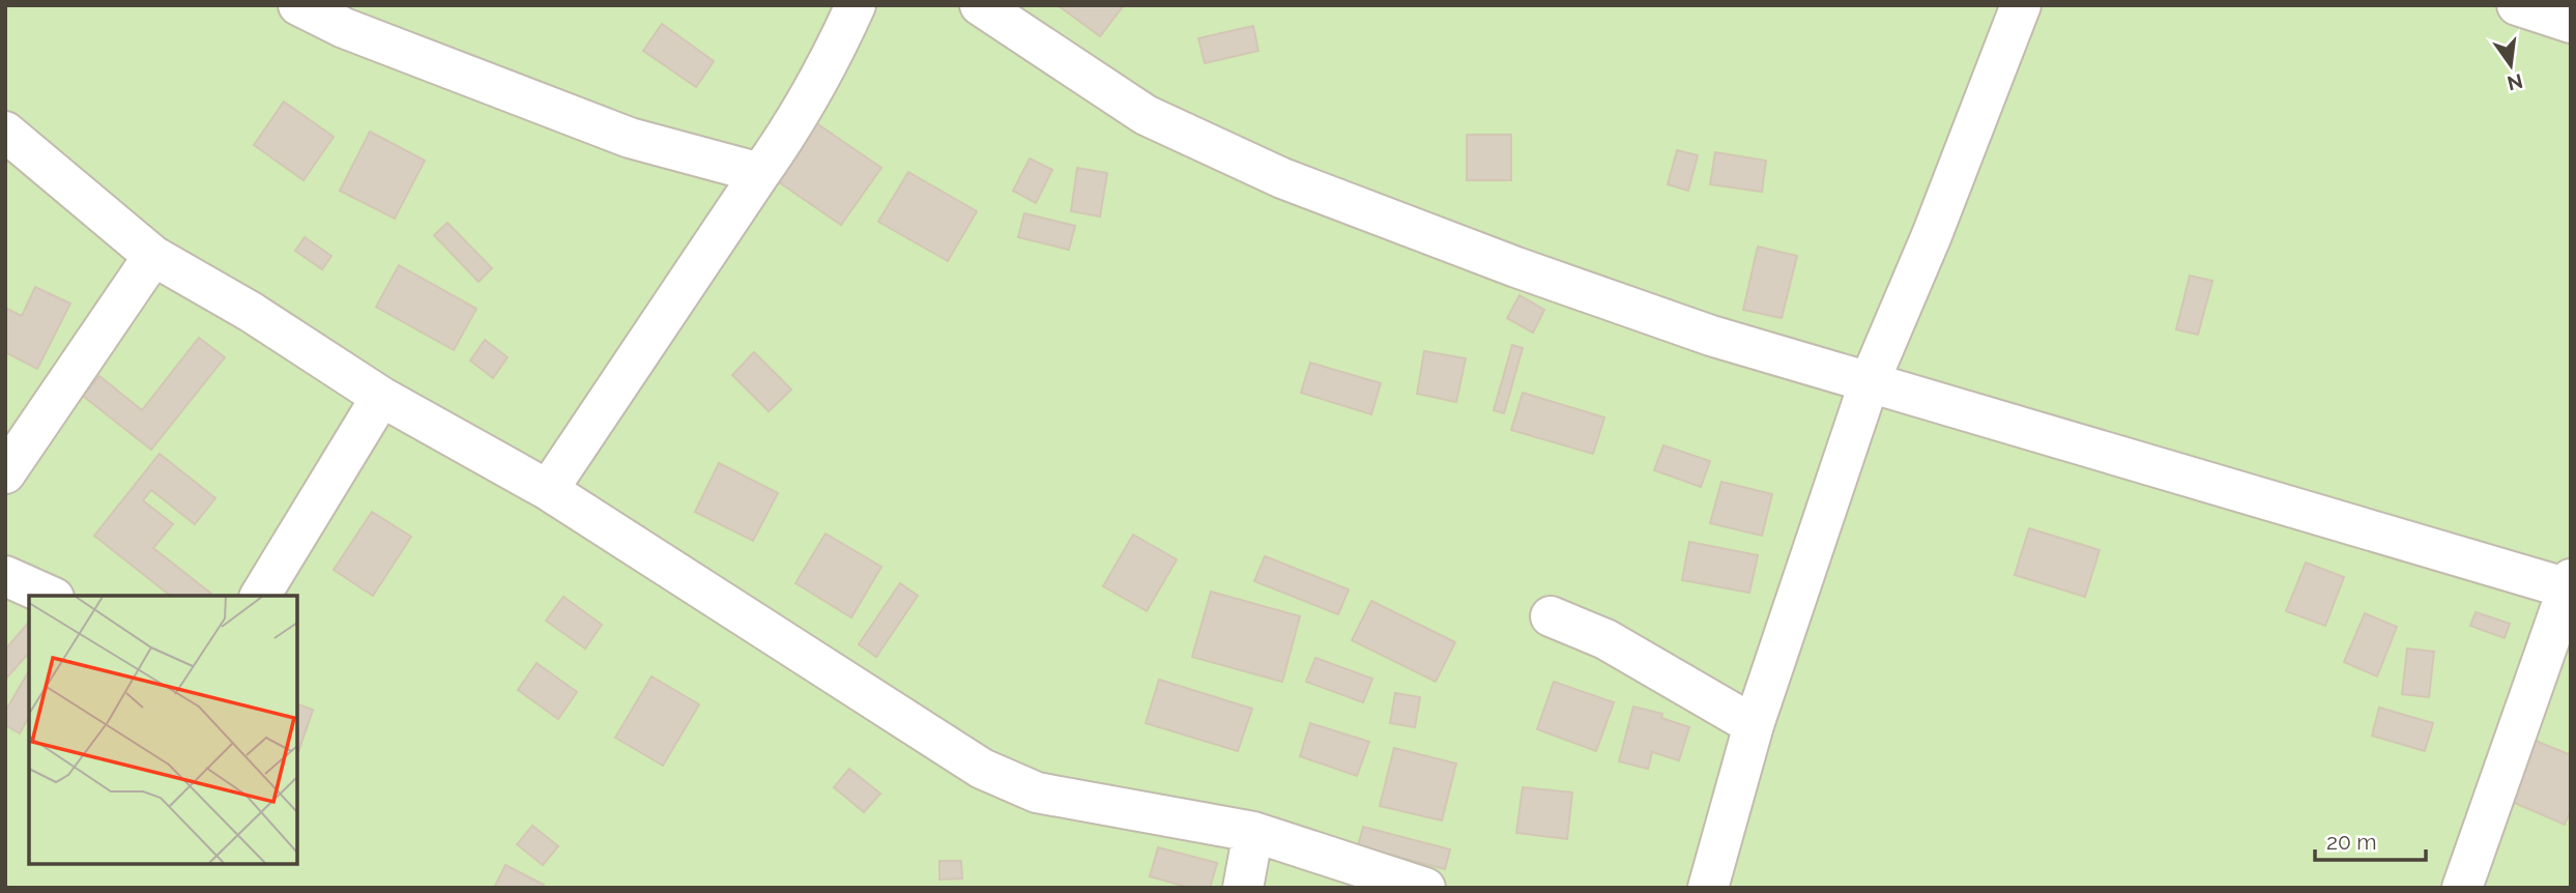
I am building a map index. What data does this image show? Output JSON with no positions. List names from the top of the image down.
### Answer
{
  "scale_bar": "20 m",
  "north": "bottom"
}
